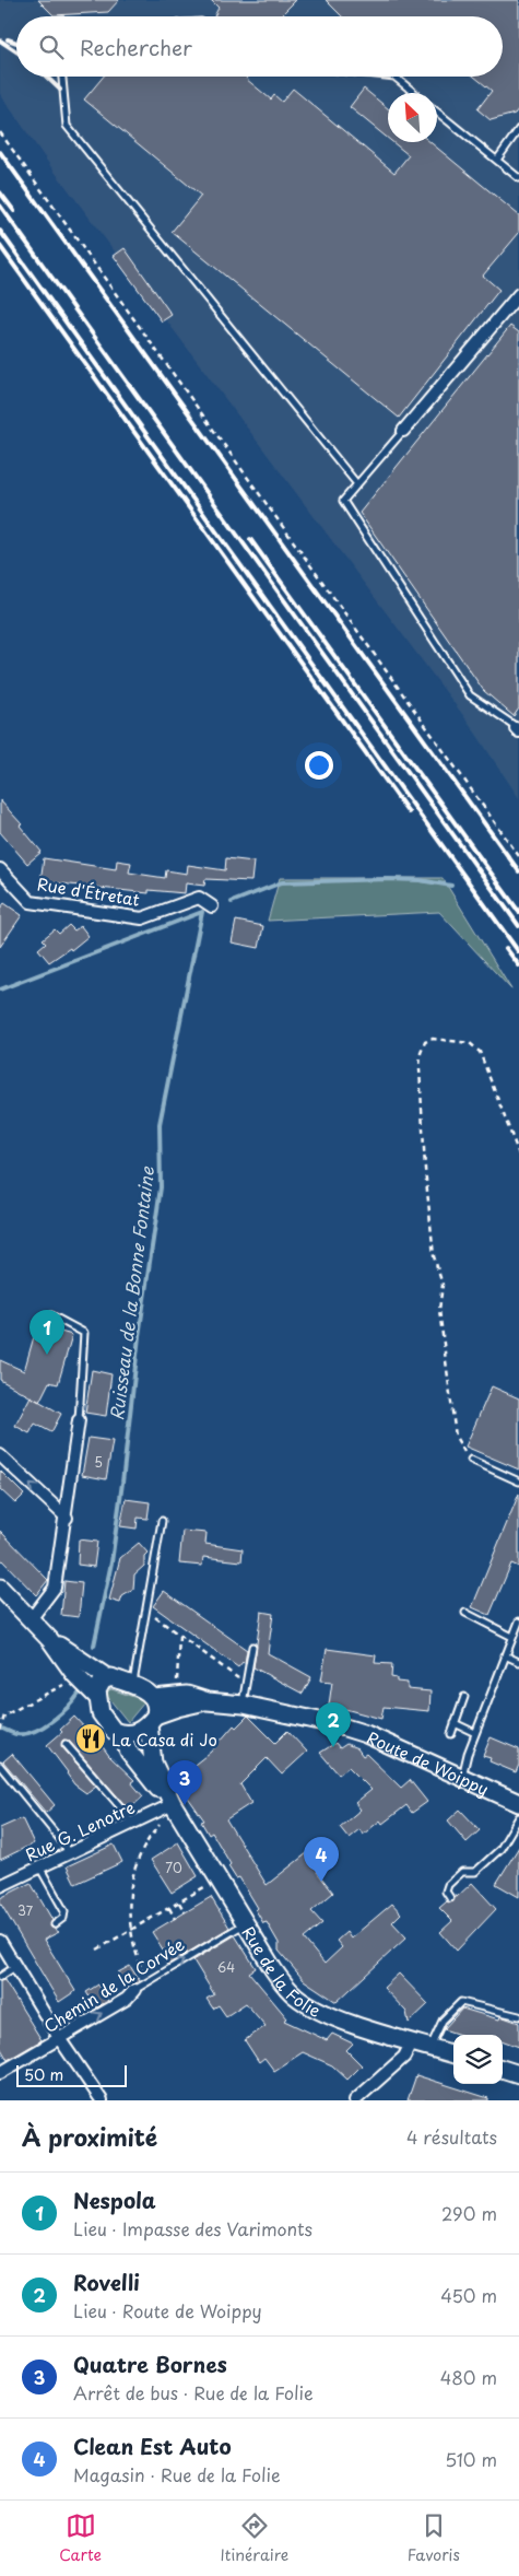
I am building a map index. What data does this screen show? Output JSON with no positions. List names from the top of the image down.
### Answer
{
  "streets": {
    "street": [
      "Rue d'Étretat",
      "Route de Woippy",
      "Rue G. Lenotre",
      "Rue de la Folie",
      "Chemin de la Corvée"
    ]
  },
  "crossings": [
    ["Route de Woippy", "Rue de la Folie"],
    ["Rue G. Lenotre", "Rue de la Folie"],
    ["Rue de la Folie", "Chemin de la Corvée"]
  ],
  "one_way": ["Chemin de la Corvée"],
  "water": ["Ruisseau de la Bonne Fontaine"],
  "places": {
    "restaurant": ["La Casa di Jo"]
  },
  "house_numbers": [
    "5",
    "70",
    "37",
    "64"
  ],
  "scale_bar": "50 m",
  "north": "top left",
  "page": {
    "search": "Rechercher",
    "pins": [
      "1",
      "2",
      "3",
      "4"
    ],
    "scale": "50 m",
    "heading": ["À proximité", "4 résultats"],
    "list": [
      {
        "mark": "1",
        "name": "Nespola",
        "note": "Lieu · Impasse des Varimonts",
        "value": "290 m"
      },
      {
        "mark": "2",
        "name": "Rovelli",
        "note": "Lieu · Route de Woippy",
        "value": "450 m"
      },
      {
        "mark": "3",
        "name": "Quatre Bornes",
        "note": "Arrêt de bus · Rue de la Folie",
        "value": "480 m"
      },
      {
        "mark": "4",
        "name": "Clean Est Auto",
        "note": "Magasin · Rue de la Folie",
        "value": "510 m"
      }
    ],
    "nav": ["Carte", "Itinéraire", "Favoris"]
  }
}
